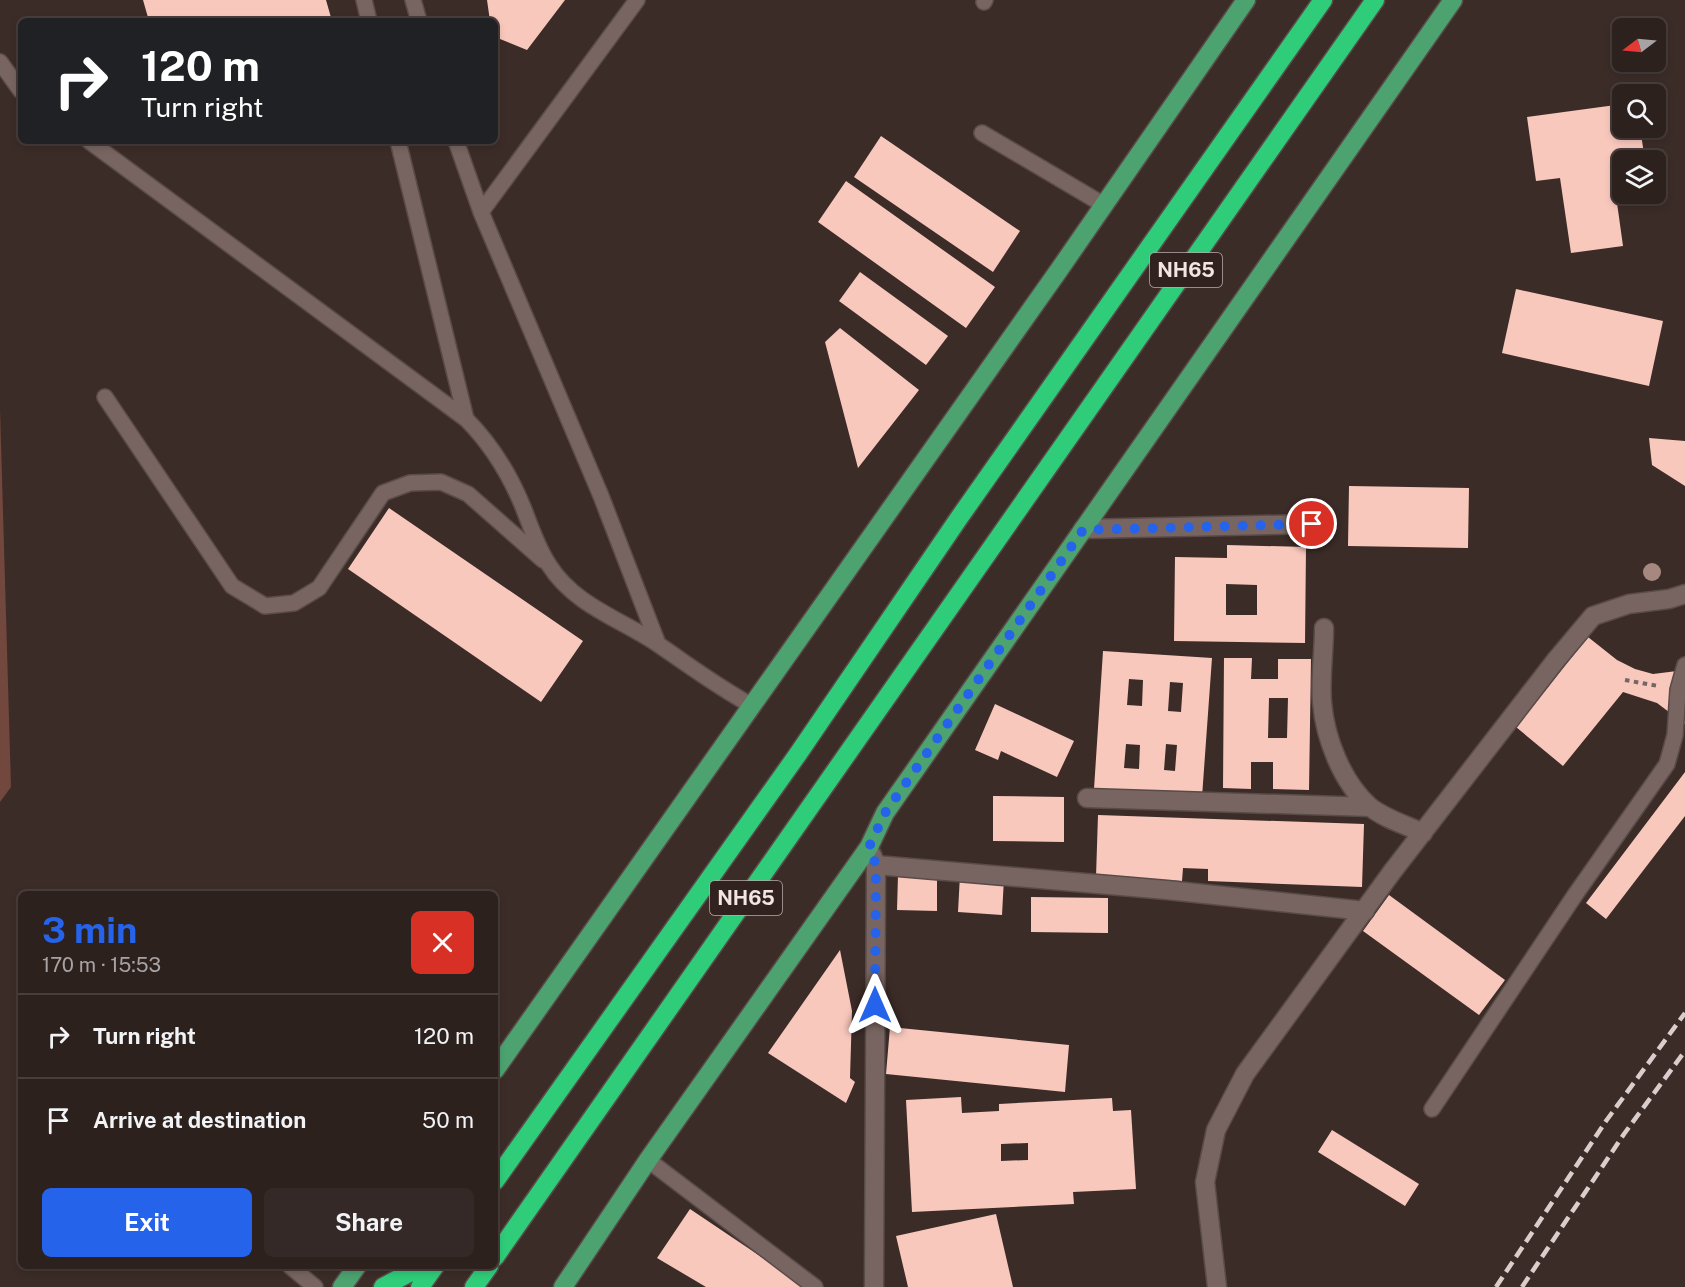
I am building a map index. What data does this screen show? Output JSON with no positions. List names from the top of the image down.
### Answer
{
  "streets": {
    "highway": ["NH65"]
  },
  "north": "left",
  "page": {
    "turn": ["120 m", "Turn right"],
    "heading": ["3 min", "170 m · 15:53"],
    "list": [
      {
        "name": "Turn right",
        "value": "120 m"
      },
      {
        "name": "Arrive at destination",
        "value": "50 m"
      }
    ],
    "buttons": ["Exit", "Share"]
  }
}
